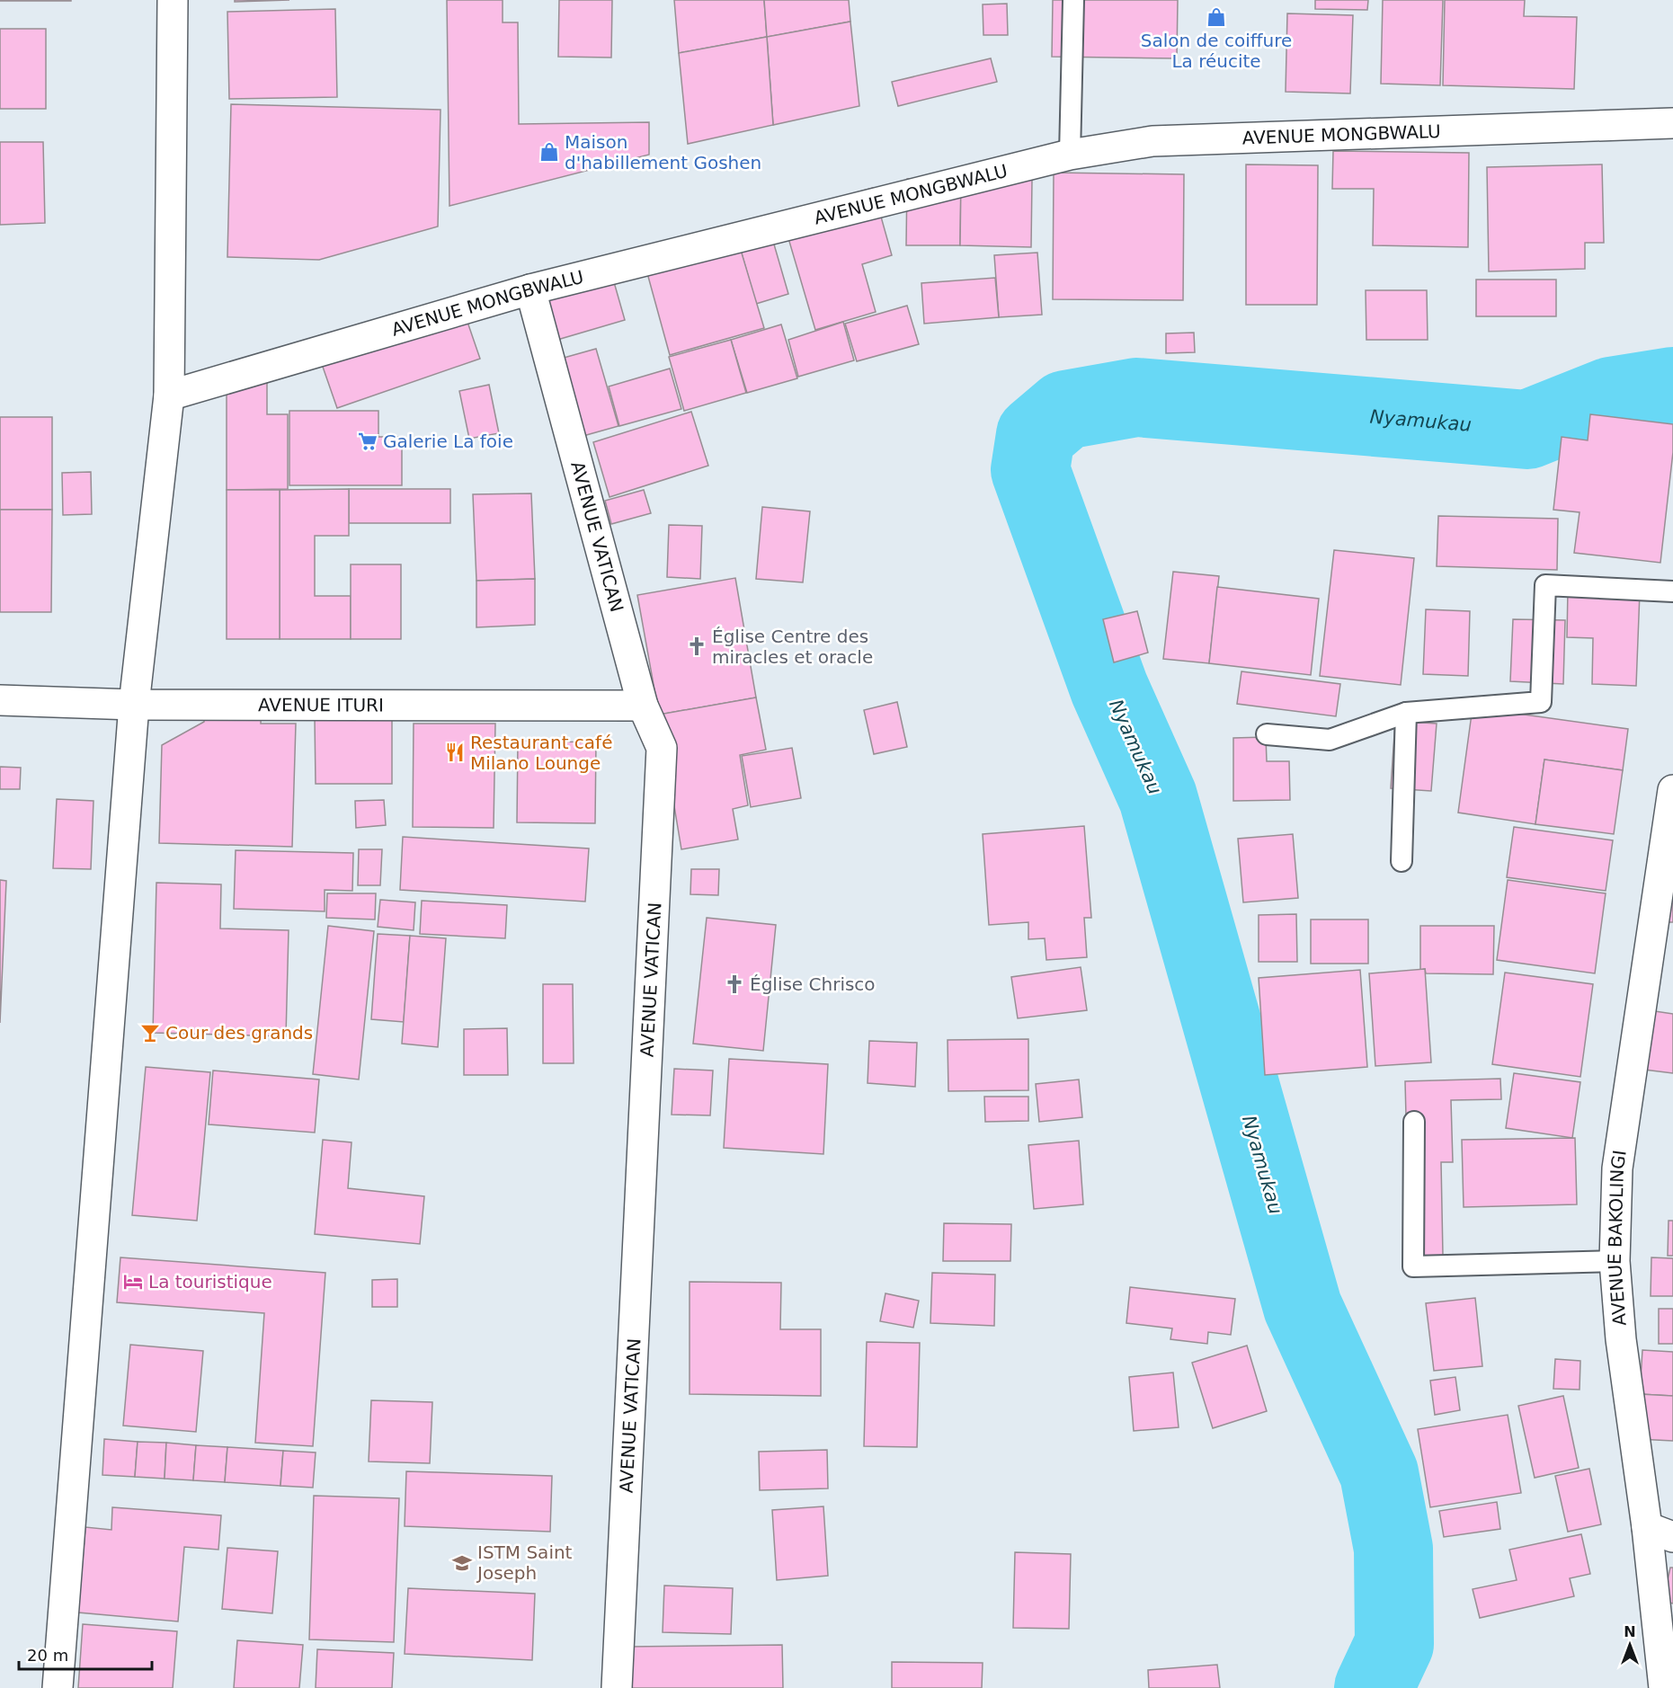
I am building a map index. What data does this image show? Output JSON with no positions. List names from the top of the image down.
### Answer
{
  "streets": {
    "street": [
      "AVENUE MONGBWALU",
      "AVENUE VATICAN",
      "AVENUE ITURI",
      "AVENUE BAKOLINGI"
    ]
  },
  "crossings": [
    ["AVENUE MONGBWALU", "AVENUE VATICAN"],
    ["AVENUE VATICAN", "AVENUE ITURI"]
  ],
  "water": ["Nyamukau"],
  "places": {
    "shop": ["Salon de coiffure La réucite", "Maison d'habillement Goshen"],
    "supermarket": ["Galerie La foie"],
    "church": ["Église Centre des miracles et oracle", "Église Chrisco"],
    "restaurant": ["Restaurant café Milano Lounge"],
    "bar": ["Cour des grands"],
    "hotel": ["La touristique"],
    "school or university": ["ISTM Saint Joseph"]
  },
  "scale_bar": "20 m",
  "north": "top"
}
